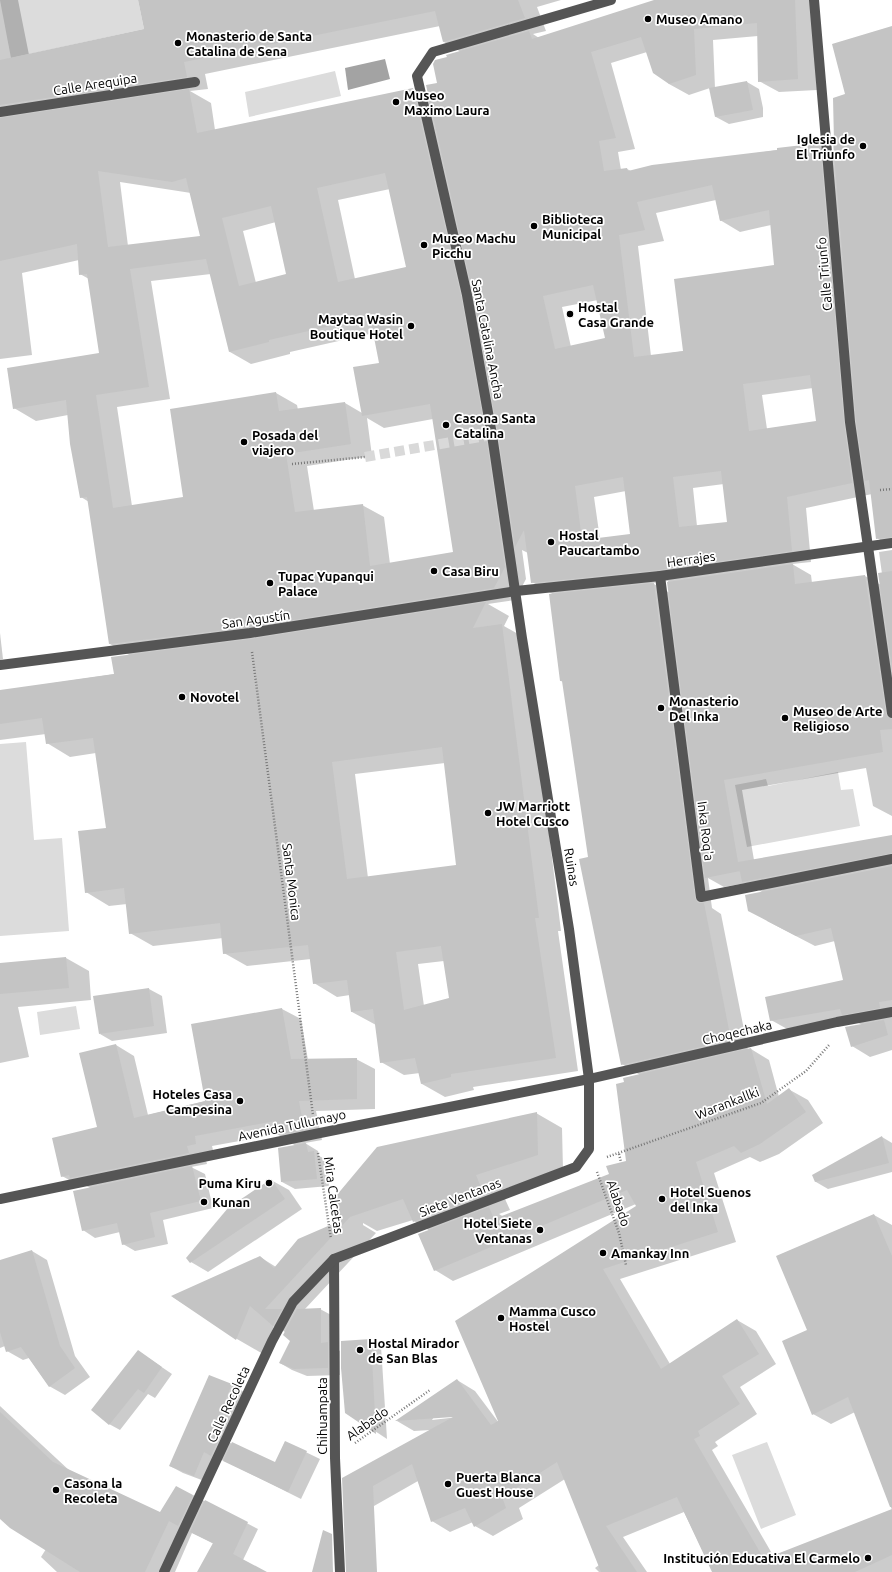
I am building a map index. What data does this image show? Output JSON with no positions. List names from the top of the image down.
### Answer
{
  "streets": {
    "street": [
      "Calle Arequipa",
      "Calle Triunfo",
      "Santa Catalina Ancha",
      "Herrajes",
      "San Agustín",
      "Inka Roq'a",
      "Ruinas",
      "Choqechaka",
      "Avenida Tullumayo",
      "Siete Ventanas",
      "Calle Recoleta",
      "Chihuampata"
    ],
    "path": [
      "Santa Monica",
      "Warankallki",
      "Mira Calcetas",
      "Alabado"
    ]
  },
  "crossings": [
    ["Calle Triunfo", "Herrajes"],
    ["Santa Catalina Ancha", "Herrajes"],
    ["Santa Catalina Ancha", "San Agustín"],
    ["Santa Catalina Ancha", "Ruinas"],
    ["Herrajes", "San Agustín"],
    ["Herrajes", "Inka Roq'a"],
    ["Herrajes", "Ruinas"],
    ["San Agustín", "Ruinas"],
    ["San Agustín", "Santa Monica"],
    ["Ruinas", "Choqechaka"],
    ["Ruinas", "Avenida Tullumayo"],
    ["Ruinas", "Siete Ventanas"],
    ["Ruinas", "Alabado"],
    ["Santa Monica", "Avenida Tullumayo"],
    ["Santa Monica", "Mira Calcetas"],
    ["Choqechaka", "Warankallki"],
    ["Choqechaka", "Avenida Tullumayo"],
    ["Warankallki", "Alabado"],
    ["Avenida Tullumayo", "Mira Calcetas"],
    ["Mira Calcetas", "Siete Ventanas"],
    ["Mira Calcetas", "Calle Recoleta"],
    ["Mira Calcetas", "Chihuampata"],
    ["Siete Ventanas", "Alabado"],
    ["Siete Ventanas", "Calle Recoleta"],
    ["Siete Ventanas", "Chihuampata"],
    ["Alabado", "Chihuampata"],
    ["Calle Recoleta", "Chihuampata"]
  ],
  "places": [
    "Museo Amano",
    "Monasterio de Santa Catalina de Sena",
    "Museo Maximo Laura",
    "Iglesia de El Triunfo",
    "Biblioteca Municipal",
    "Museo Machu Picchu",
    "Hostal Casa Grande",
    "Maytaq Wasin Boutique Hotel",
    "Casona Santa Catalina",
    "Posada del viajero",
    "Hostal Paucartambo",
    "Casa Biru",
    "Tupac Yupanqui Palace",
    "Novotel",
    "Monasterio Del Inka",
    "Museo de Arte Religioso",
    "JW Marriott Hotel Cusco",
    "Hoteles Casa Campesina",
    "Puma Kiru",
    "Hotel Suenos del Inka",
    "Kunan",
    "Hotel Siete Ventanas",
    "Amankay Inn",
    "Mamma Cusco Hostel",
    "Hostal Mirador de San Blas",
    "Puerta Blanca Guest House",
    "Casona la Recoleta",
    "Institución Educativa El Carmelo"
  ]
}
